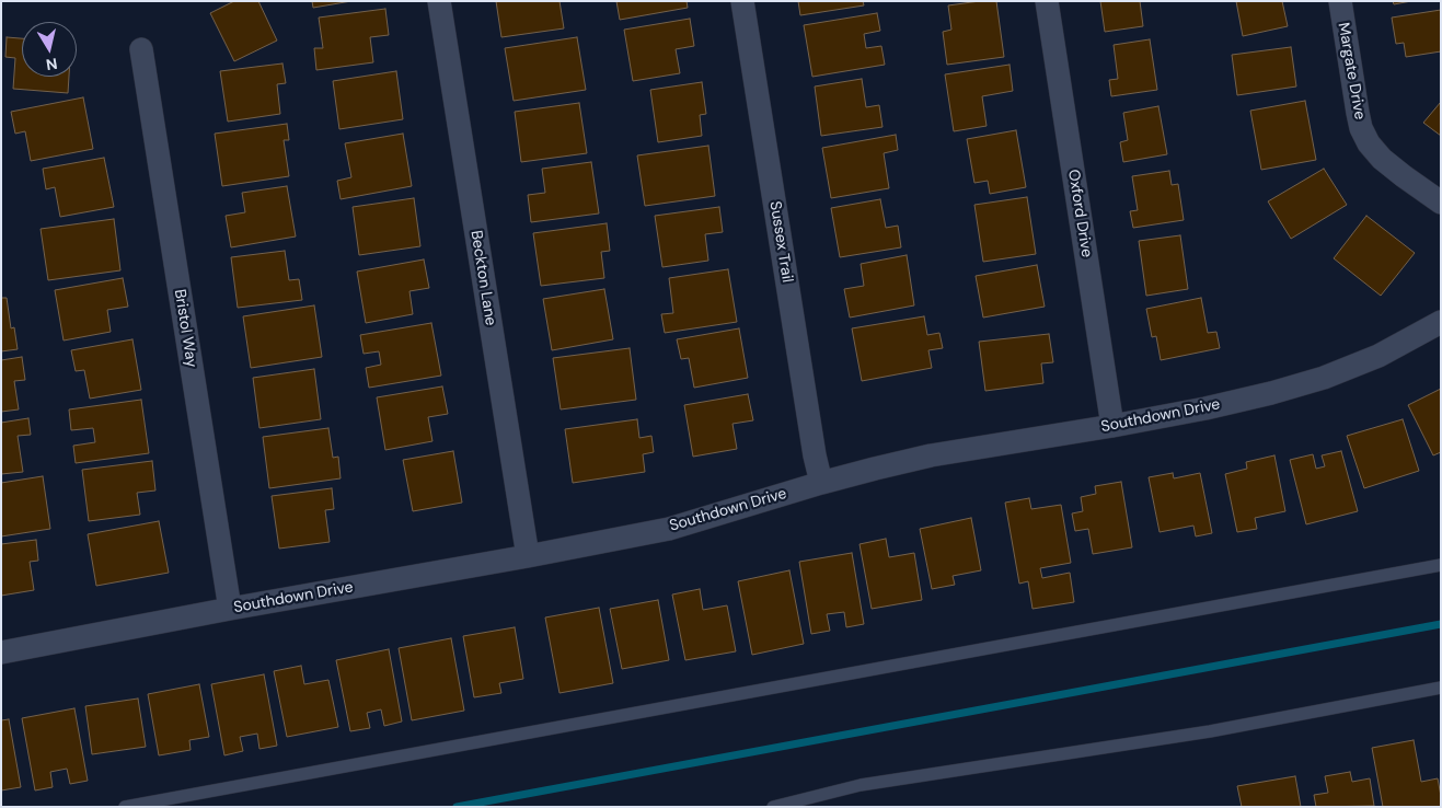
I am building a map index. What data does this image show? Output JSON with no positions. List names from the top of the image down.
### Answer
{
  "streets": {
    "street": [
      "Margate Drive",
      "Oxford Drive",
      "Sussex Trail",
      "Beckton Lane",
      "Bristol Way",
      "Southdown Drive"
    ]
  },
  "crossings": [
    ["Oxford Drive", "Southdown Drive"],
    ["Sussex Trail", "Southdown Drive"],
    ["Beckton Lane", "Southdown Drive"],
    ["Bristol Way", "Southdown Drive"]
  ],
  "north": "bottom"
}
